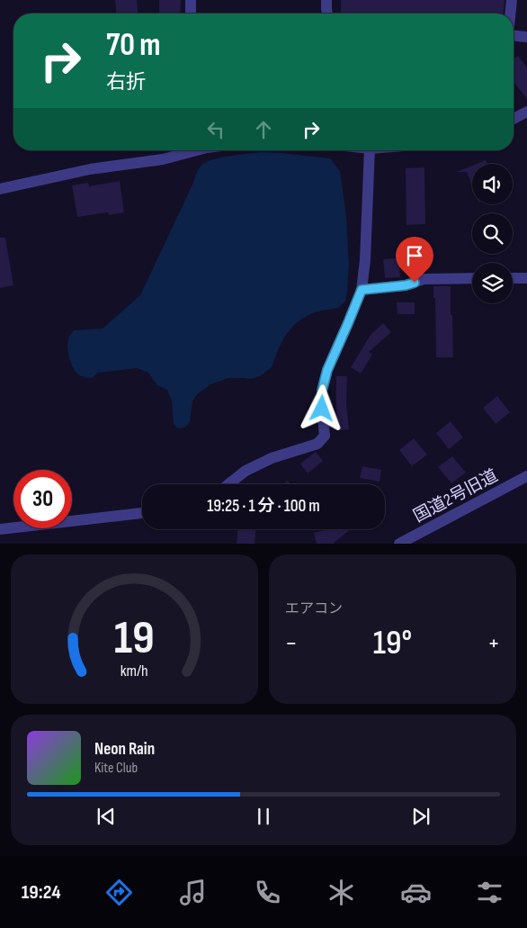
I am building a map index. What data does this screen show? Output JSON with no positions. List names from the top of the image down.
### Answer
{
  "streets": {
    "street": ["国道2号旧道"]
  },
  "page": {
    "turn": ["70 m", "右折"],
    "limit": "30",
    "trip": "19:25 · 1 分 · 100 m",
    "tile": "エアコン",
    "heat": ["−", "19°", "+"],
    "song": ["Neon Rain", "Kite Club"],
    "tabs": "19:24",
    "gauge": ["19", "km/h"]
  }
}
